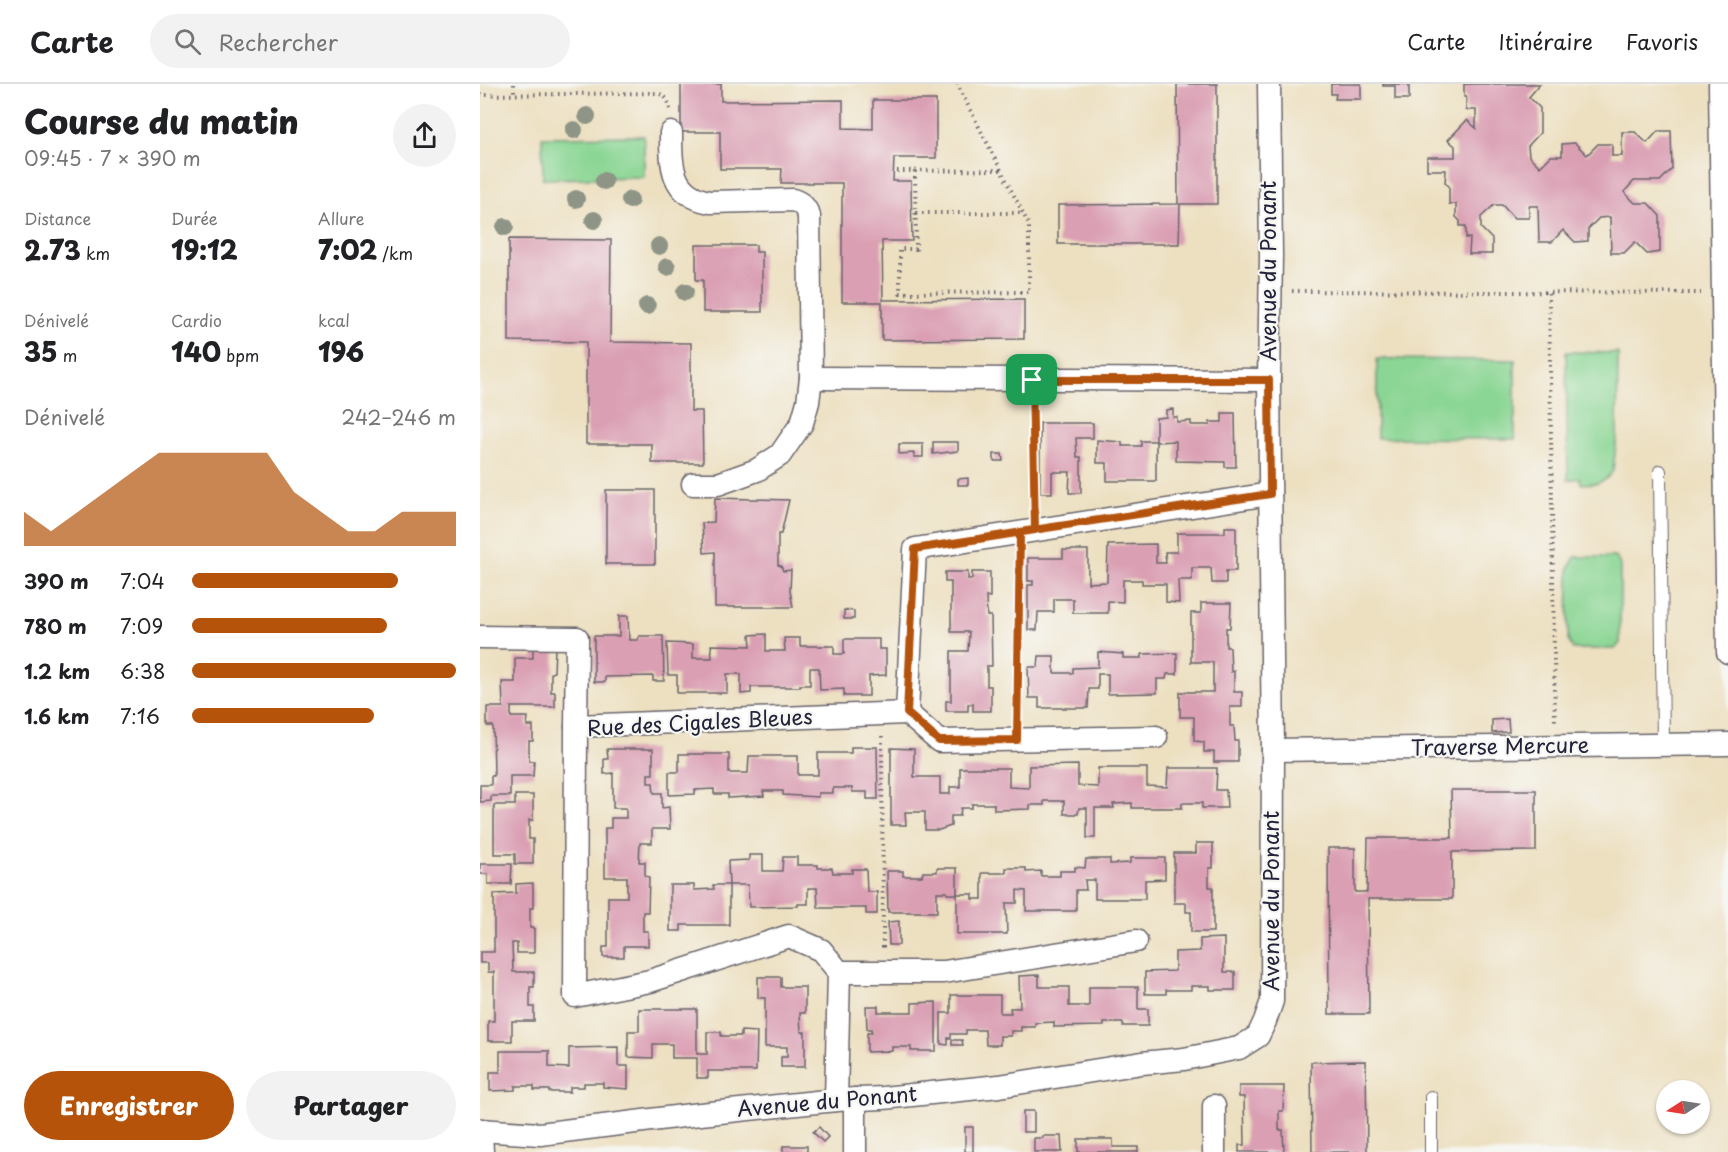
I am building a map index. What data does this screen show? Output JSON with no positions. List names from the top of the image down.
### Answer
{
  "streets": {
    "street": ["Avenue du Ponant", "Rue des Cigales Bleues", "Traverse Mercure"]
  },
  "crossings": [
    ["Avenue du Ponant", "Traverse Mercure"]
  ],
  "north": "left",
  "page": {
    "header": "Carte",
    "search": "Rechercher",
    "nav": ["Carte", "Itinéraire", "Favoris"],
    "heading": ["Course du matin", "09:45 · 7 × 390 m"],
    "stats": [
      ["Distance", "2.73 km"],
      ["Durée", "19:12"],
      ["Allure", "7:02 /km"],
      ["Dénivelé", "35 m"],
      ["Cardio", "140 bpm"],
      ["kcal", "196"]
    ],
    "chart": ["Dénivelé", "242–246 m"],
    "list": [
      {
        "name": "390 m",
        "note": "7:04"
      },
      {
        "name": "780 m",
        "note": "7:09"
      },
      {
        "name": "1.2 km",
        "note": "6:38"
      },
      {
        "name": "1.6 km",
        "note": "7:16"
      }
    ],
    "buttons": ["Enregistrer", "Partager"]
  }
}
